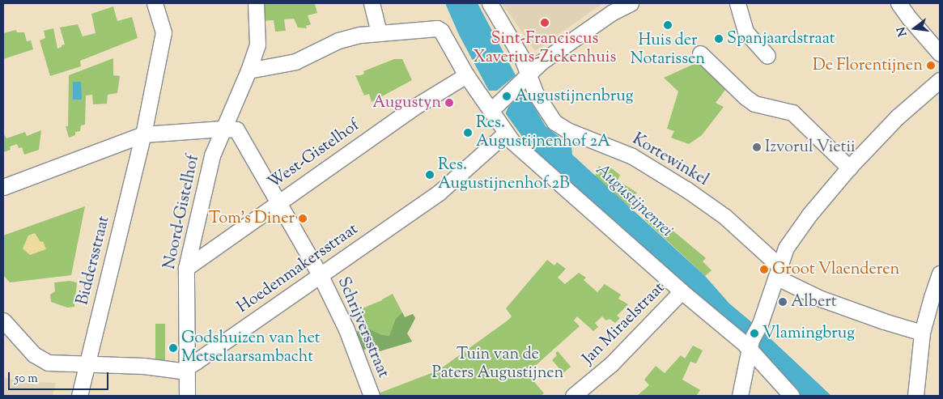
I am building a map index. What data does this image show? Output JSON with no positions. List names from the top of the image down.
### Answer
{
  "streets": {
    "street": [
      "West-Gistelhof",
      "Kortewinkel",
      "Noord-Gistelhof",
      "Biddersstraat",
      "Hoedenmakersstraat",
      "Jan Miraelstraat",
      "Schrijversstraat"
    ]
  },
  "crossings": [
    ["West-Gistelhof", "Noord-Gistelhof"],
    ["West-Gistelhof", "Schrijversstraat"],
    ["Noord-Gistelhof", "Hoedenmakersstraat"],
    ["Noord-Gistelhof", "Schrijversstraat"],
    ["Hoedenmakersstraat", "Schrijversstraat"]
  ],
  "water": ["Augustijnenrei"],
  "parks": ["Tuin van de Paters Augustijnen"],
  "places": [
    "Sint-Franciscus Xaverius-Ziekenhuis",
    "Huis der Notarissen",
    "Spanjaardstraat",
    "De Florentijnen",
    "Augustijnenbrug",
    "Augustyn",
    "Res. Augustijnenhof 2A",
    "Izvorul Vietii",
    "Res. Augustijnenhof 2B",
    "Tom's Diner",
    "Groot Vlaenderen",
    "Albert",
    "Vlamingbrug",
    "Godshuizen van het Metselaarsambacht"
  ],
  "scale_bar": "50 m",
  "north": "left"
}
